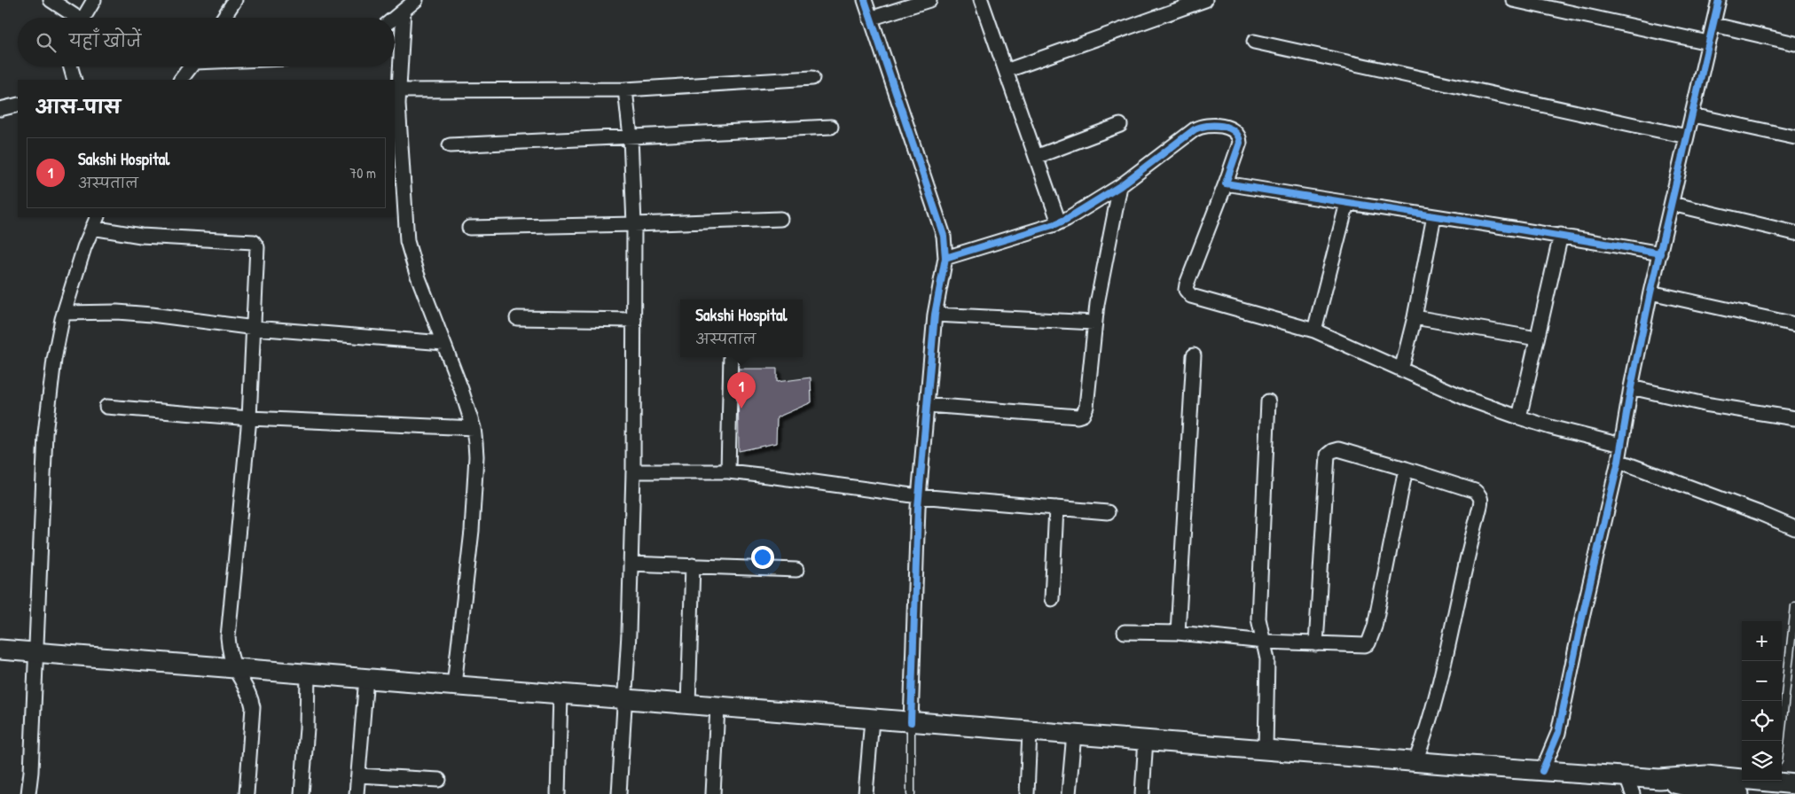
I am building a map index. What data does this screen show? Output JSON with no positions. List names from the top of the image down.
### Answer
{
  "page": {
    "search": "यहाँ खोजें",
    "heading": "आस-पास",
    "list": [
      {
        "mark": "1",
        "name": "Sakshi Hospital",
        "note": "अस्पताल",
        "value": "70 m"
      }
    ],
    "popup": ["Sakshi Hospital", "अस्पताल"],
    "pins": "1",
    "map_buttons": ["+", "−"]
  }
}
